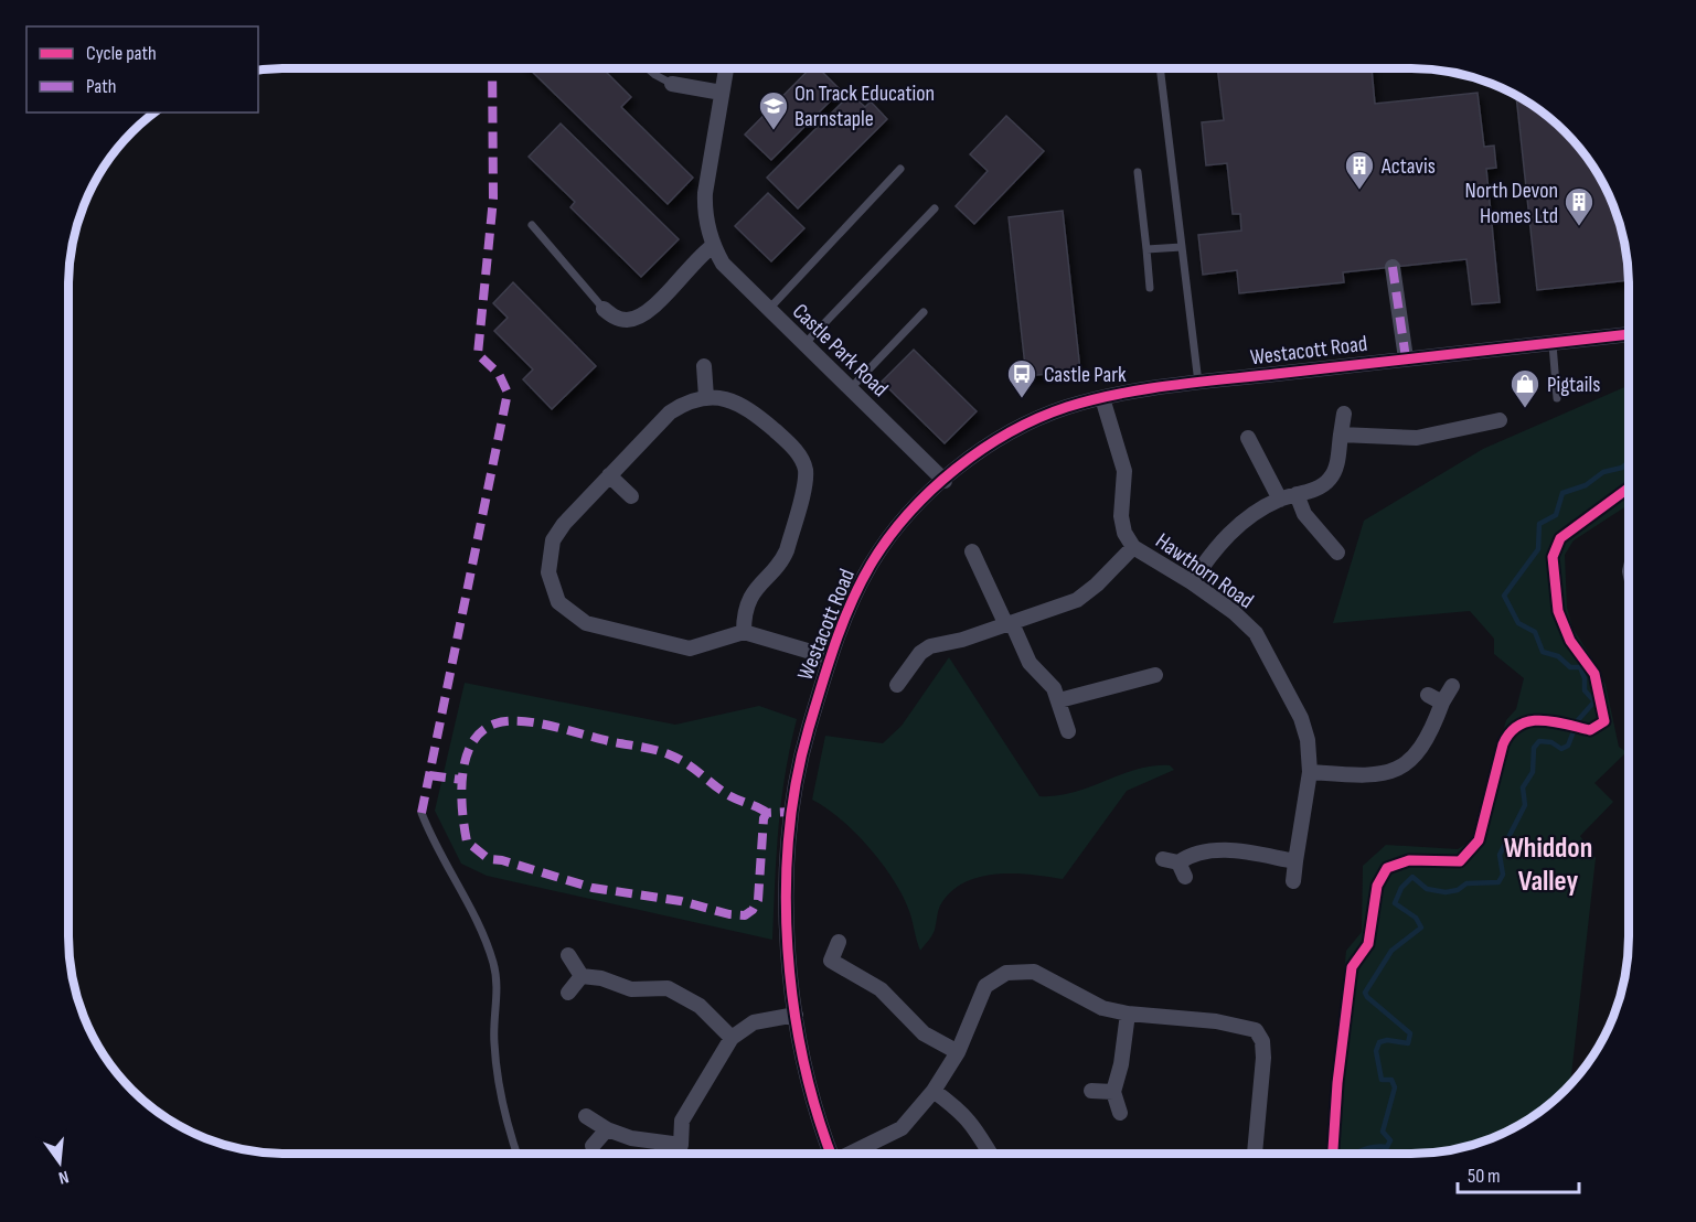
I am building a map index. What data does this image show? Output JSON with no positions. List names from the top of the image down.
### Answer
{
  "streets": {
    "street": ["Castle Park Road", "Westacott Road", "Hawthorn Road"]
  },
  "crossings": [
    ["Castle Park Road", "Westacott Road"],
    ["Westacott Road", "Hawthorn Road"]
  ],
  "districts": ["Whiddon Valley"],
  "places": {
    "school or university": ["On Track Education Barnstaple"],
    "building": ["Actavis", "North Devon Homes Ltd"],
    "bus stop": ["Castle Park"],
    "shop": ["Pigtails"]
  },
  "legend": ["Cycle path", "Path"],
  "scale_bar": "50 m",
  "north": "bottom"
}
